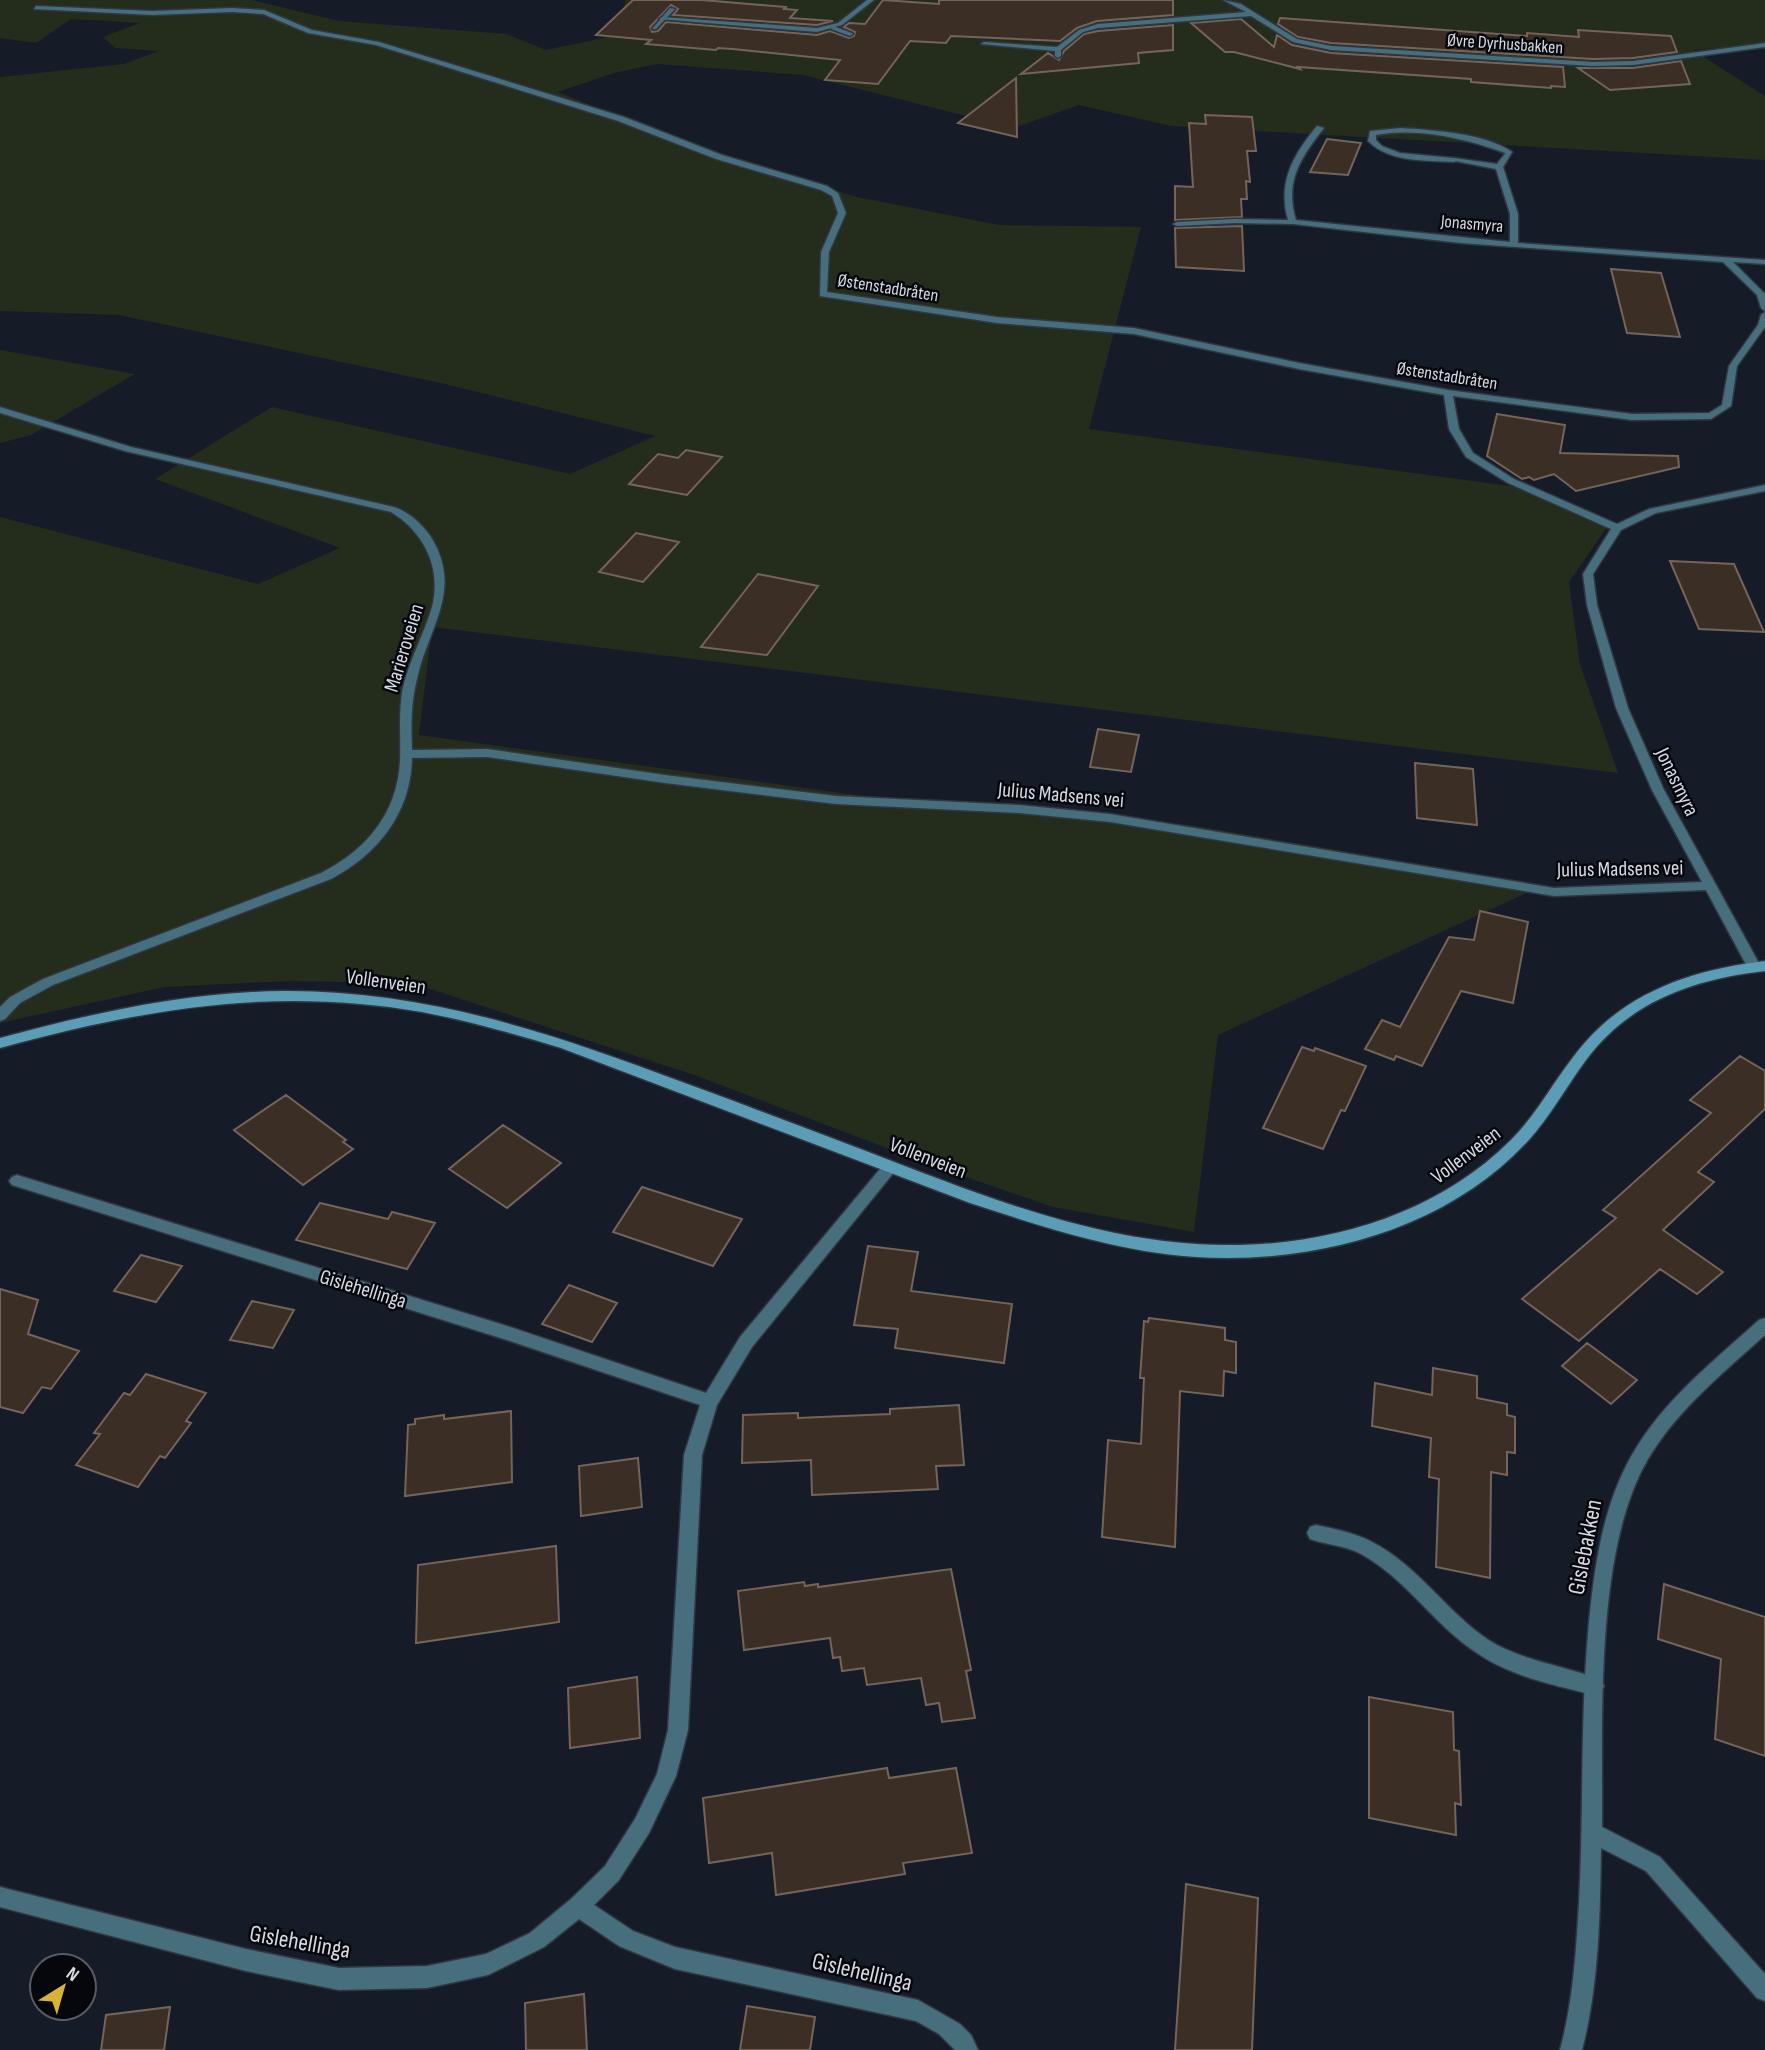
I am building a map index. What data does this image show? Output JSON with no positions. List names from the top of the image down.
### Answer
{
  "streets": {
    "main road": ["Vollenveien"],
    "street": [
      "Øvre Dyrhusbakken",
      "Jonasmyra",
      "Østenstadbråten",
      "Marieroveien",
      "Julius Madsens vei",
      "Gislehellinga",
      "Gislebakken"
    ]
  },
  "crossings": [
    ["Jonasmyra", "Julius Madsens vei"],
    ["Jonasmyra", "Vollenveien"],
    ["Marieroveien", "Julius Madsens vei"],
    ["Vollenveien", "Gislehellinga"]
  ],
  "north": "top right"
}
